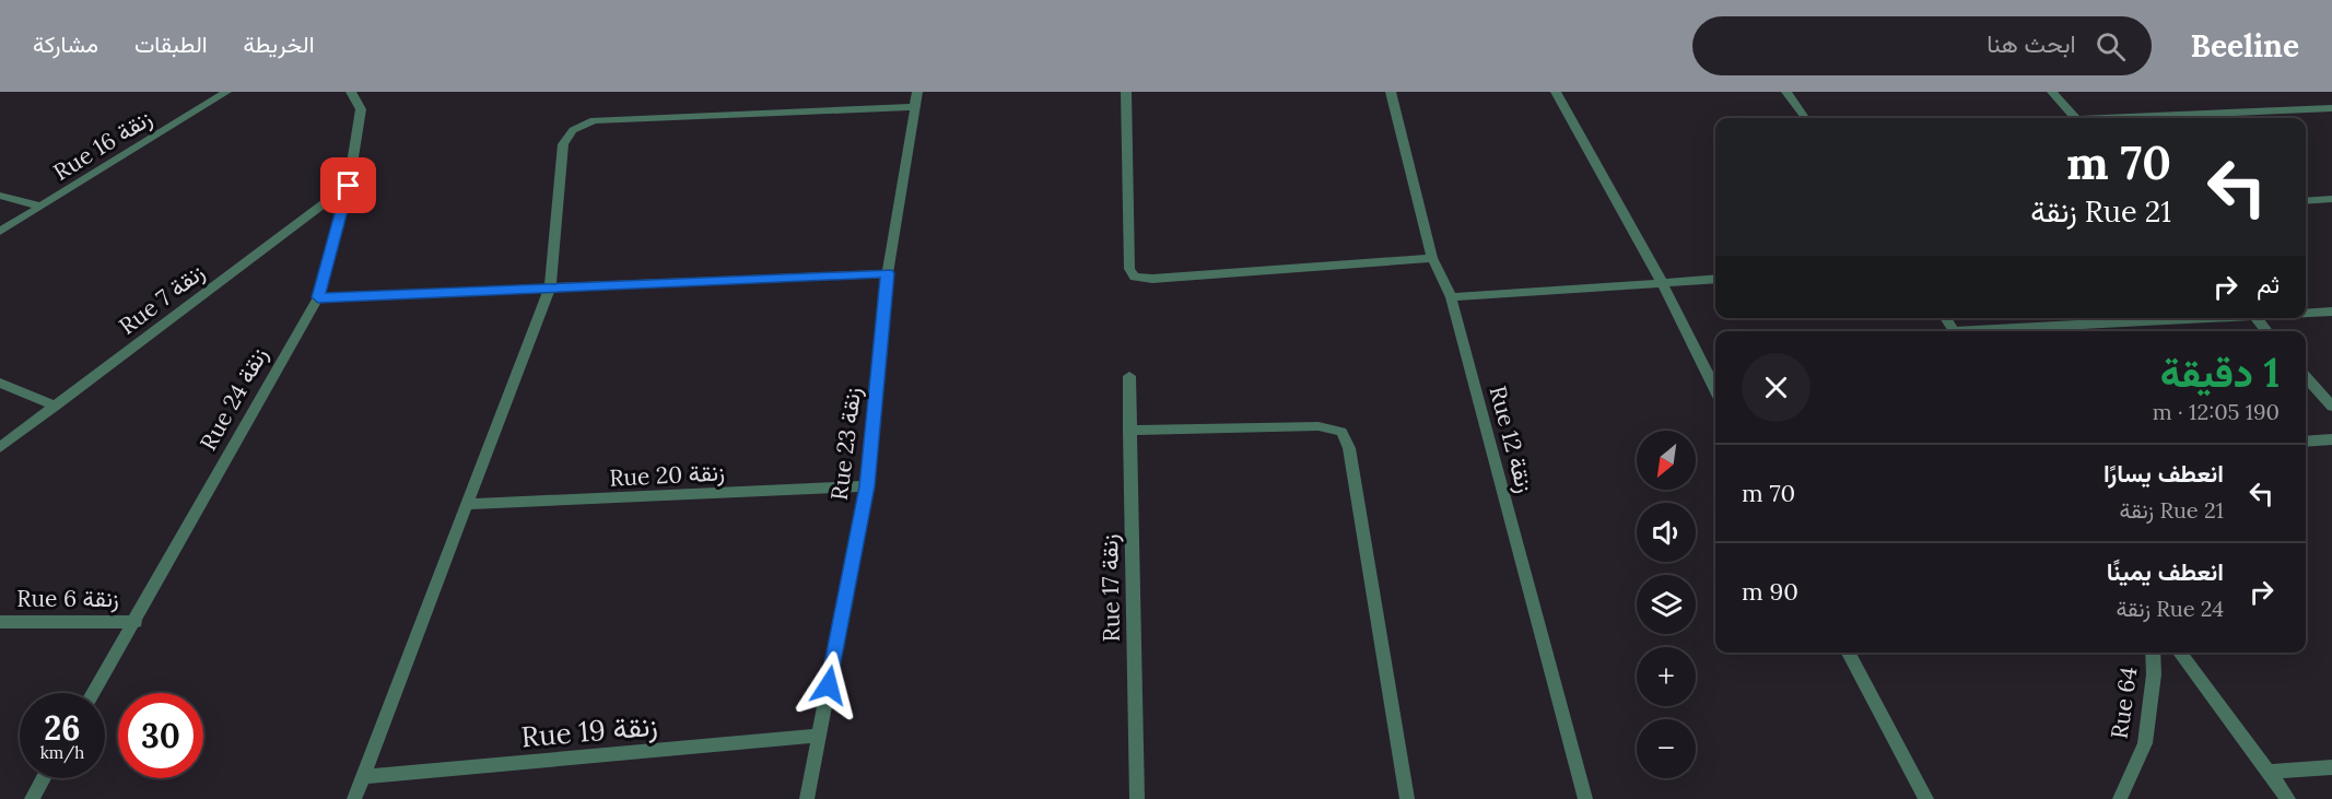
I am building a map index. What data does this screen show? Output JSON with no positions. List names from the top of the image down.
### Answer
{
  "streets": {
    "street": [
      "Rue 16 زنقة",
      "Rue 7 زنقة",
      "Rue 24 زنقة",
      "Rue 12 زنقة",
      "Rue 23 زنقة",
      "Rue 20 زنقة",
      "Rue 17 زنقة",
      "Rue 6 زنقة",
      "Rue 64",
      "Rue 19 زنقة"
    ]
  },
  "crossings": [
    ["Rue 7 زنقة", "Rue 24 زنقة"],
    ["Rue 24 زنقة", "Rue 6 زنقة"],
    ["Rue 23 زنقة", "Rue 20 زنقة"],
    ["Rue 23 زنقة", "Rue 19 زنقة"]
  ],
  "north": "bottom left",
  "page": {
    "header": "Beeline",
    "search": "ابحث هنا",
    "nav": ["الخريطة", "الطبقات", "مشاركة"],
    "turn": ["70 m", "Rue 21 زنقة"],
    "then": "ثم",
    "heading": ["1 دقيقة", "190 m · 12:05"],
    "map_buttons": ["+", "−"],
    "list": [
      {
        "name": "انعطف يسارًا",
        "note": "Rue 21 زنقة",
        "value": "70 m"
      },
      {
        "name": "انعطف يمينًا",
        "note": "Rue 24 زنقة",
        "value": "90 m"
      }
    ],
    "speed": "26 km/h",
    "limit": "30"
  }
}
